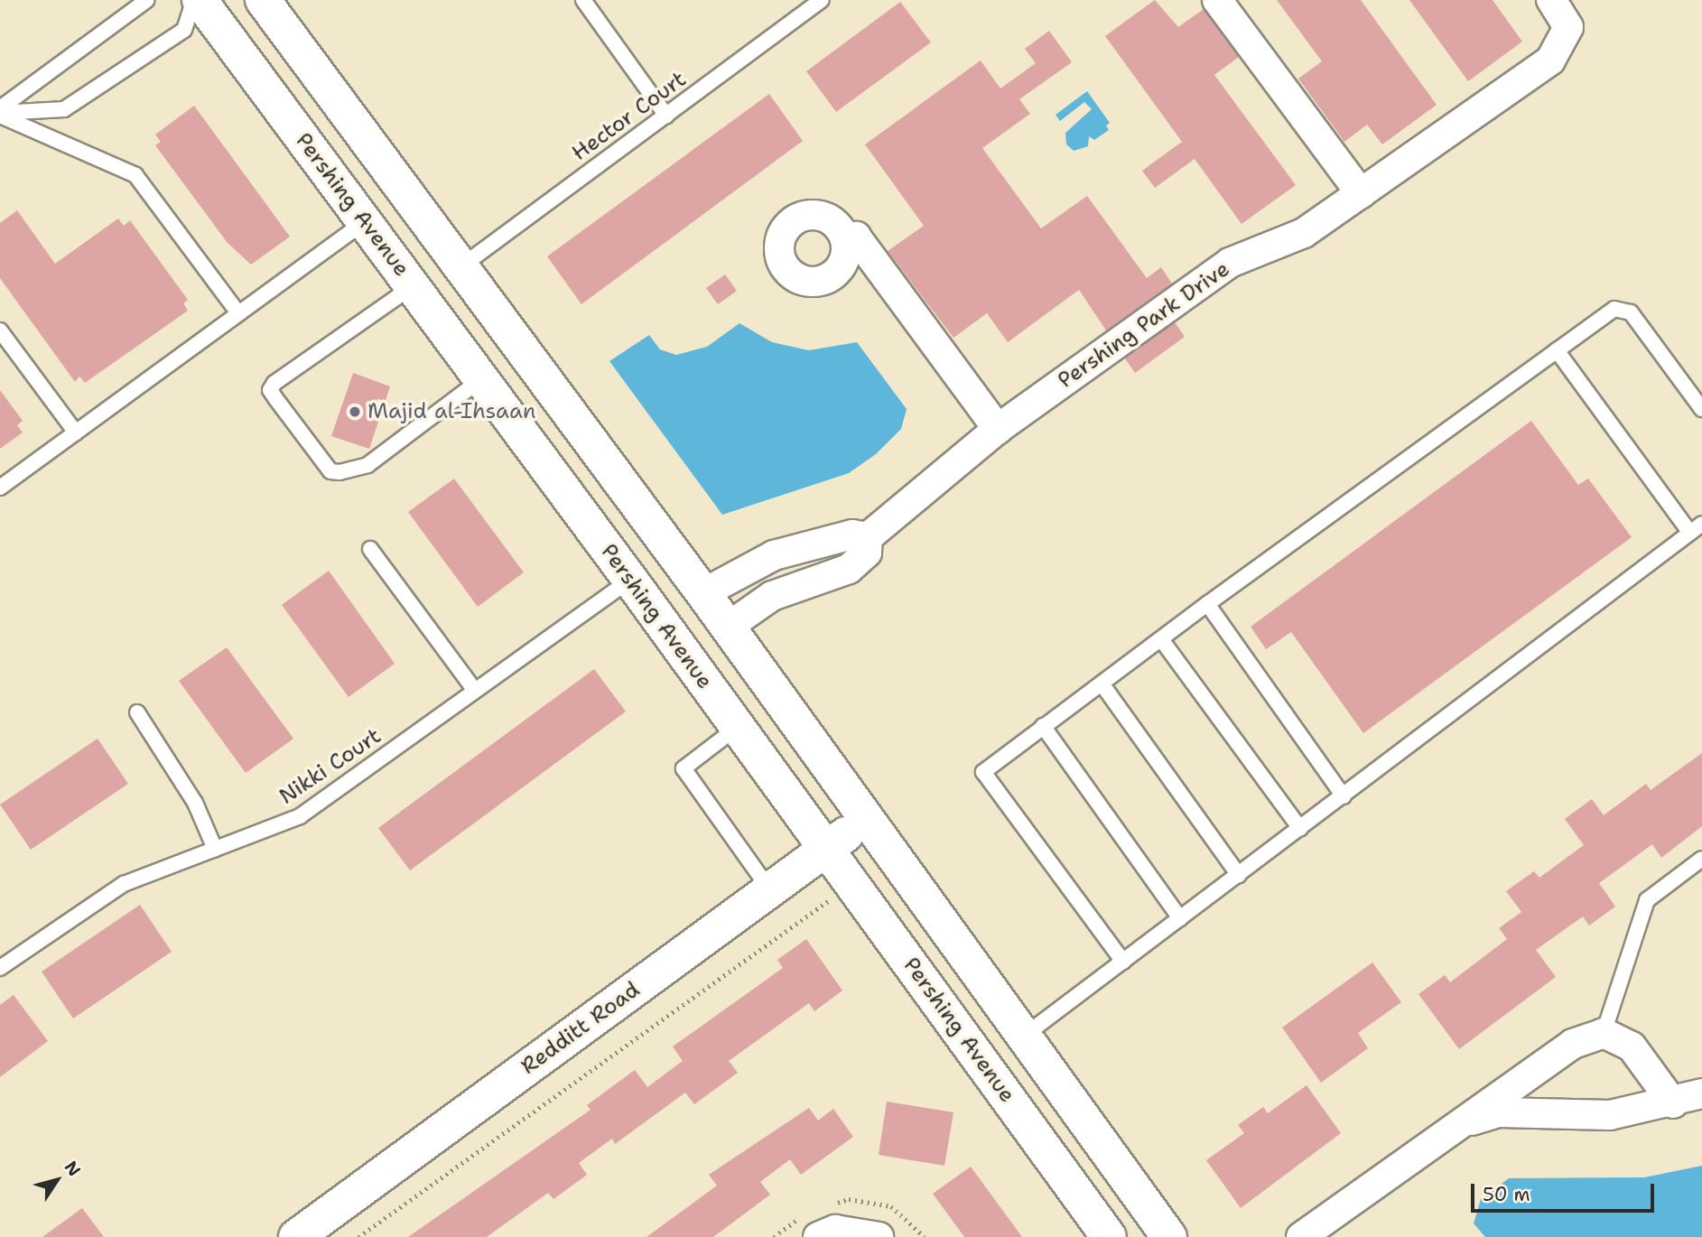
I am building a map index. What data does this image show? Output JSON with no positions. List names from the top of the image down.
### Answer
{
  "streets": {
    "street": ["Pershing Avenue", "Pershing Park Drive", "Redditt Road"],
    "lane": ["Hector Court", "Nikki Court"]
  },
  "crossings": [
    ["Pershing Avenue", "Nikki Court"],
    ["Pershing Avenue", "Redditt Road"]
  ],
  "places": ["Majid al-Ihsaan"],
  "scale_bar": "50 m",
  "north": "top right"
}
